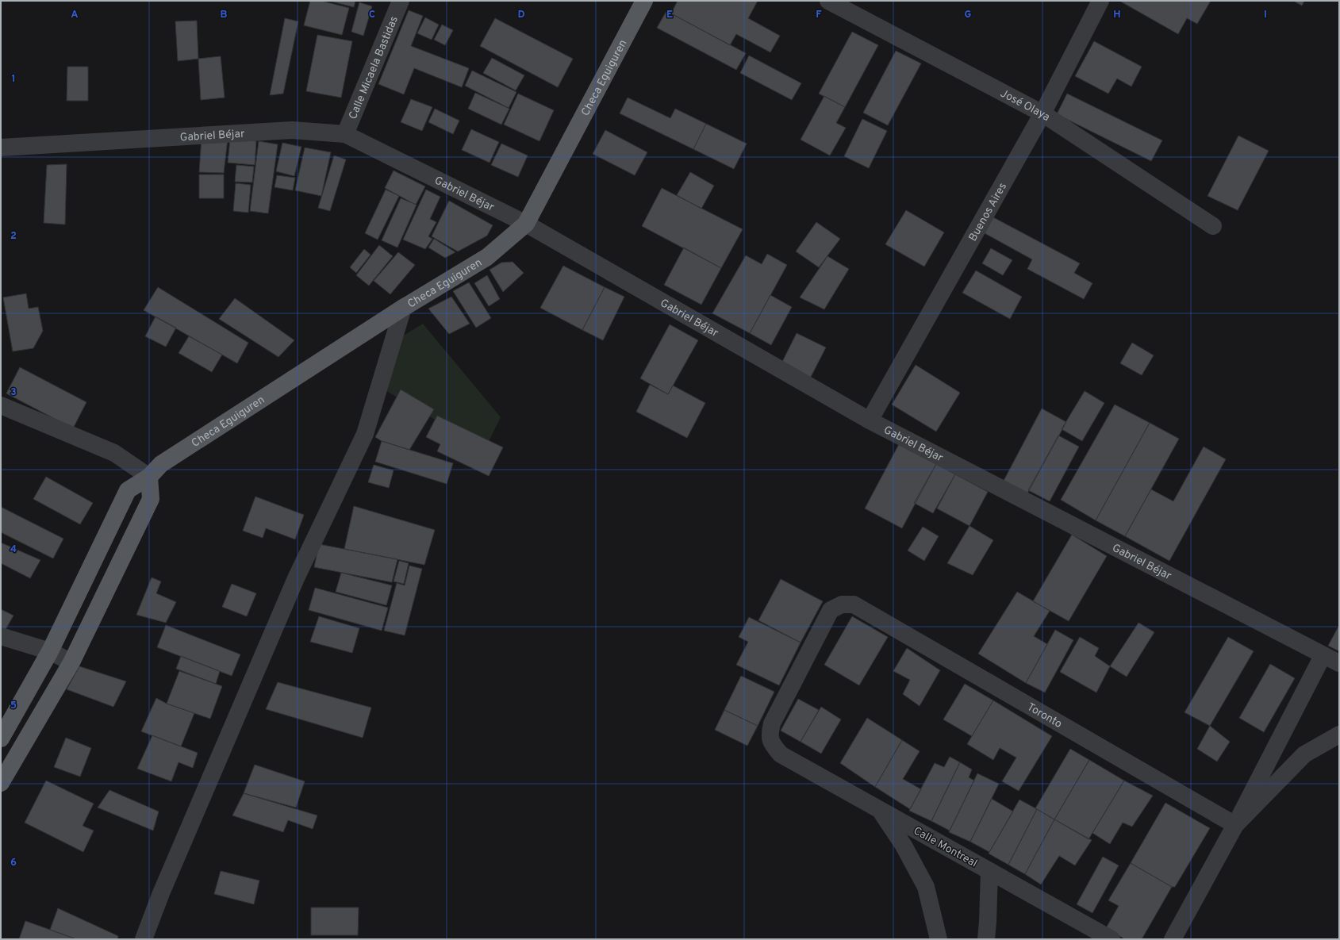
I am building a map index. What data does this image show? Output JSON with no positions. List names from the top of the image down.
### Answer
{
  "streets": {
    "main road": ["Checa Eguiguren"],
    "street": [
      "Calle Micaela Bastidas",
      "José Olaya",
      "Gabriel Béjar",
      "Buenos Aires",
      "Toronto",
      "Calle Montreal"
    ]
  },
  "crossings": [
    ["Calle Micaela Bastidas", "Gabriel Béjar"],
    ["Checa Eguiguren", "Gabriel Béjar"],
    ["José Olaya", "Buenos Aires"],
    ["Gabriel Béjar", "Buenos Aires"],
    ["Toronto", "Calle Montreal"]
  ],
  "grid": {
    "columns": [
      "A",
      "B",
      "C",
      "D",
      "E",
      "F",
      "G",
      "H",
      "I"
    ],
    "rows": [
      "1",
      "2",
      "3",
      "4",
      "5",
      "6"
    ]
  }
}
